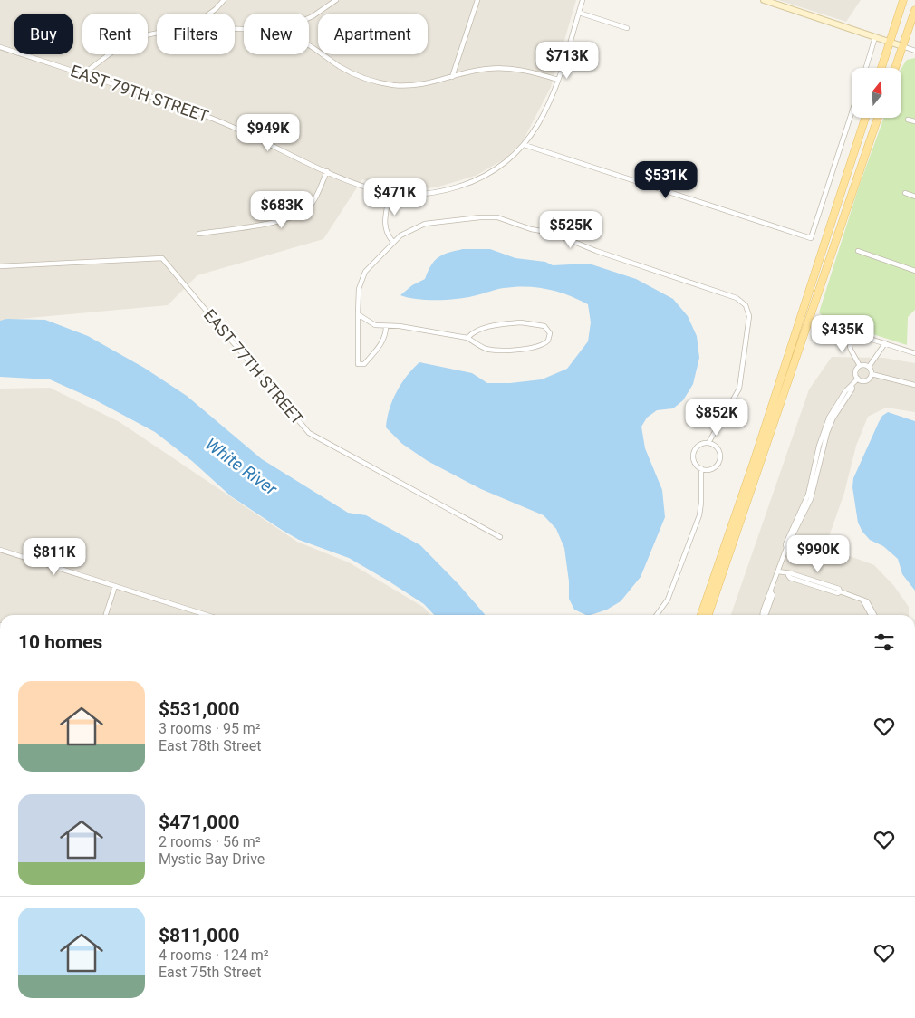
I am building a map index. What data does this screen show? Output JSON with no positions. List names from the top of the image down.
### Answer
{
  "streets": {
    "street": ["EAST 79TH STREET", "EAST 77TH STREET"]
  },
  "water": ["White River"],
  "north": "top",
  "page": {
    "chip": [
      "Buy",
      "Rent",
      "Filters",
      "New",
      "Apartment"
    ],
    "price": [
      "$713K",
      "$949K",
      "$531K",
      "$471K",
      "$683K",
      "$525K",
      "$435K",
      "$852K",
      "$990K",
      "$811K"
    ],
    "heading": "10 homes",
    "list": [
      {
        "name": "$531,000",
        "note": "3 rooms · 95 m² · East 78th Street"
      },
      {
        "name": "$471,000",
        "note": "2 rooms · 56 m² · Mystic Bay Drive"
      },
      {
        "name": "$811,000",
        "note": "4 rooms · 124 m² · East 75th Street"
      }
    ]
  }
}
